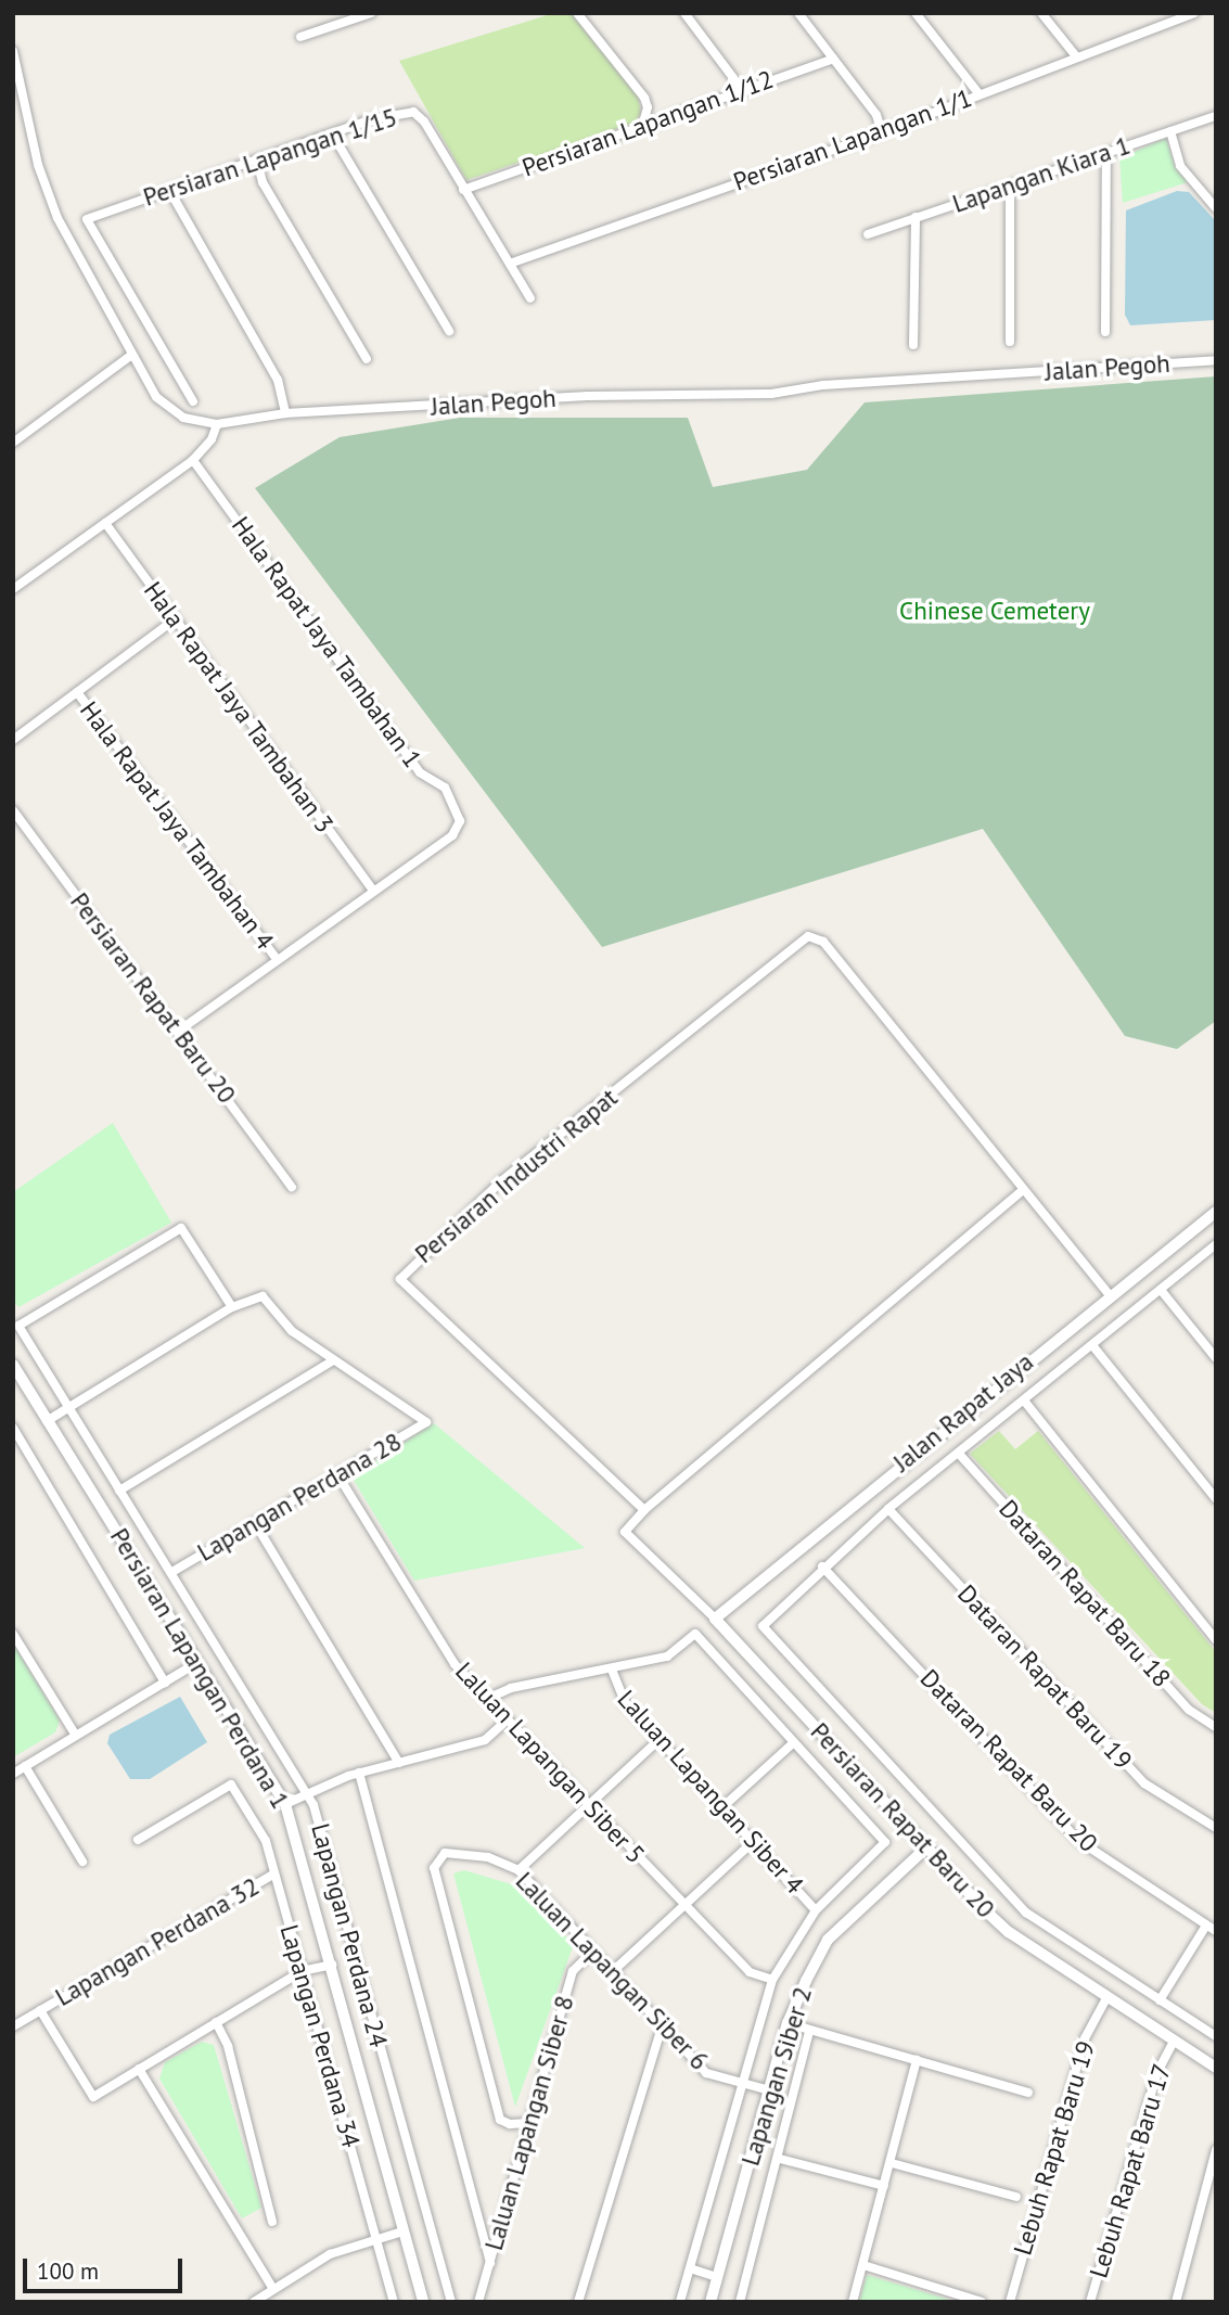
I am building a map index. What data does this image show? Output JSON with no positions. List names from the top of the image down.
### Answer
{
  "streets": {
    "street": [
      "Persiaran Lapangan 1/12",
      "Persiaran Lapangan 1/1",
      "Persiaran Lapangan 1/15",
      "Lapangan Kiara 1",
      "Jalan Pegoh",
      "Hala Rapat Jaya Tambahan 1",
      "Hala Rapat Jaya Tambahan 3",
      "Hala Rapat Jaya Tambahan 4",
      "Persiaran Rapat Baru 20",
      "Persiaran Industri Rapat",
      "Jalan Rapat Jaya",
      "Lapangan Perdana 28",
      "Dataran Rapat Baru 18",
      "Persiaran Lapangan Perdana 1",
      "Dataran Rapat Baru 19",
      "Dataran Rapat Baru 20",
      "Laluan Lapangan Siber 5",
      "Laluan Lapangan Siber 4",
      "Lapangan Perdana 24",
      "Lapangan Perdana 32",
      "Laluan Lapangan Siber 6",
      "Lapangan Perdana 34",
      "Lapangan Siber 2",
      "Laluan Lapangan Siber 8",
      "Lebuh Rapat Baru 19",
      "Lebuh Rapat Baru 17"
    ]
  },
  "crossings": [
    ["Persiaran Lapangan 1/12", "Persiaran Lapangan 1/15"],
    ["Persiaran Lapangan 1/1", "Persiaran Lapangan 1/15"],
    ["Hala Rapat Jaya Tambahan 1", "Hala Rapat Jaya Tambahan 3"],
    ["Persiaran Rapat Baru 20", "Persiaran Industri Rapat"],
    ["Persiaran Rapat Baru 20", "Jalan Rapat Jaya"],
    ["Persiaran Rapat Baru 20", "Lapangan Siber 2"],
    ["Persiaran Rapat Baru 20", "Lebuh Rapat Baru 19"],
    ["Persiaran Rapat Baru 20", "Lebuh Rapat Baru 17"],
    ["Persiaran Industri Rapat", "Jalan Rapat Jaya"],
    ["Lapangan Perdana 28", "Laluan Lapangan Siber 5"],
    ["Lapangan Perdana 28", "Lapangan Perdana 24"],
    ["Lapangan Perdana 32", "Lapangan Perdana 34"],
    ["Laluan Lapangan Siber 6", "Lapangan Siber 2"],
    ["Laluan Lapangan Siber 6", "Laluan Lapangan Siber 8"]
  ],
  "parks": ["Chinese Cemetery"],
  "scale_bar": "100 m"
}
